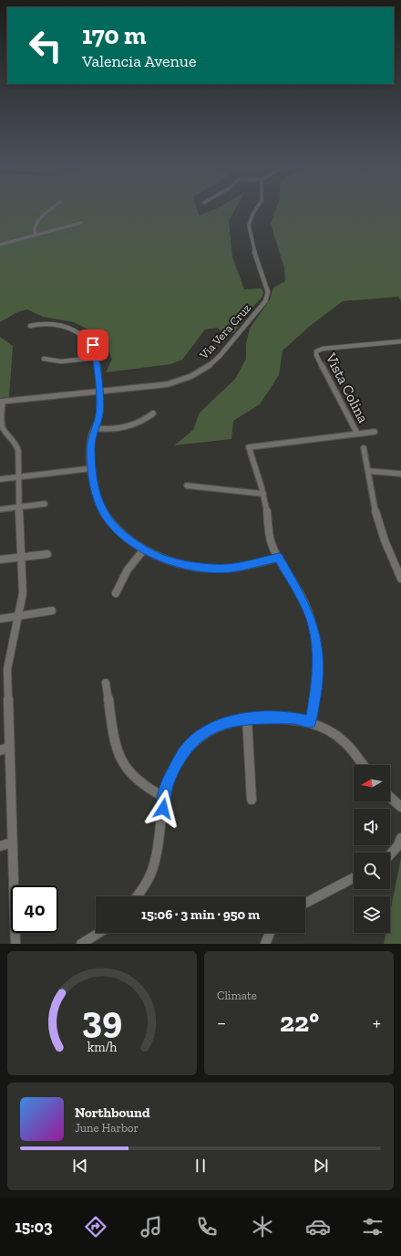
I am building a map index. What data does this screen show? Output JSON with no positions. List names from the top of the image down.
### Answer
{
  "streets": {
    "street": ["Via Vera Cruz", "Vista Colina"]
  },
  "north": "left",
  "page": {
    "turn": ["170 m", "Valencia Avenue"],
    "limit": "40",
    "trip": "15:06 · 3 min · 950 m",
    "tile": "Climate",
    "heat": ["−", "22°", "+"],
    "song": ["Northbound", "June Harbor"],
    "tabs": "15:03",
    "gauge": ["39", "km/h"]
  }
}
